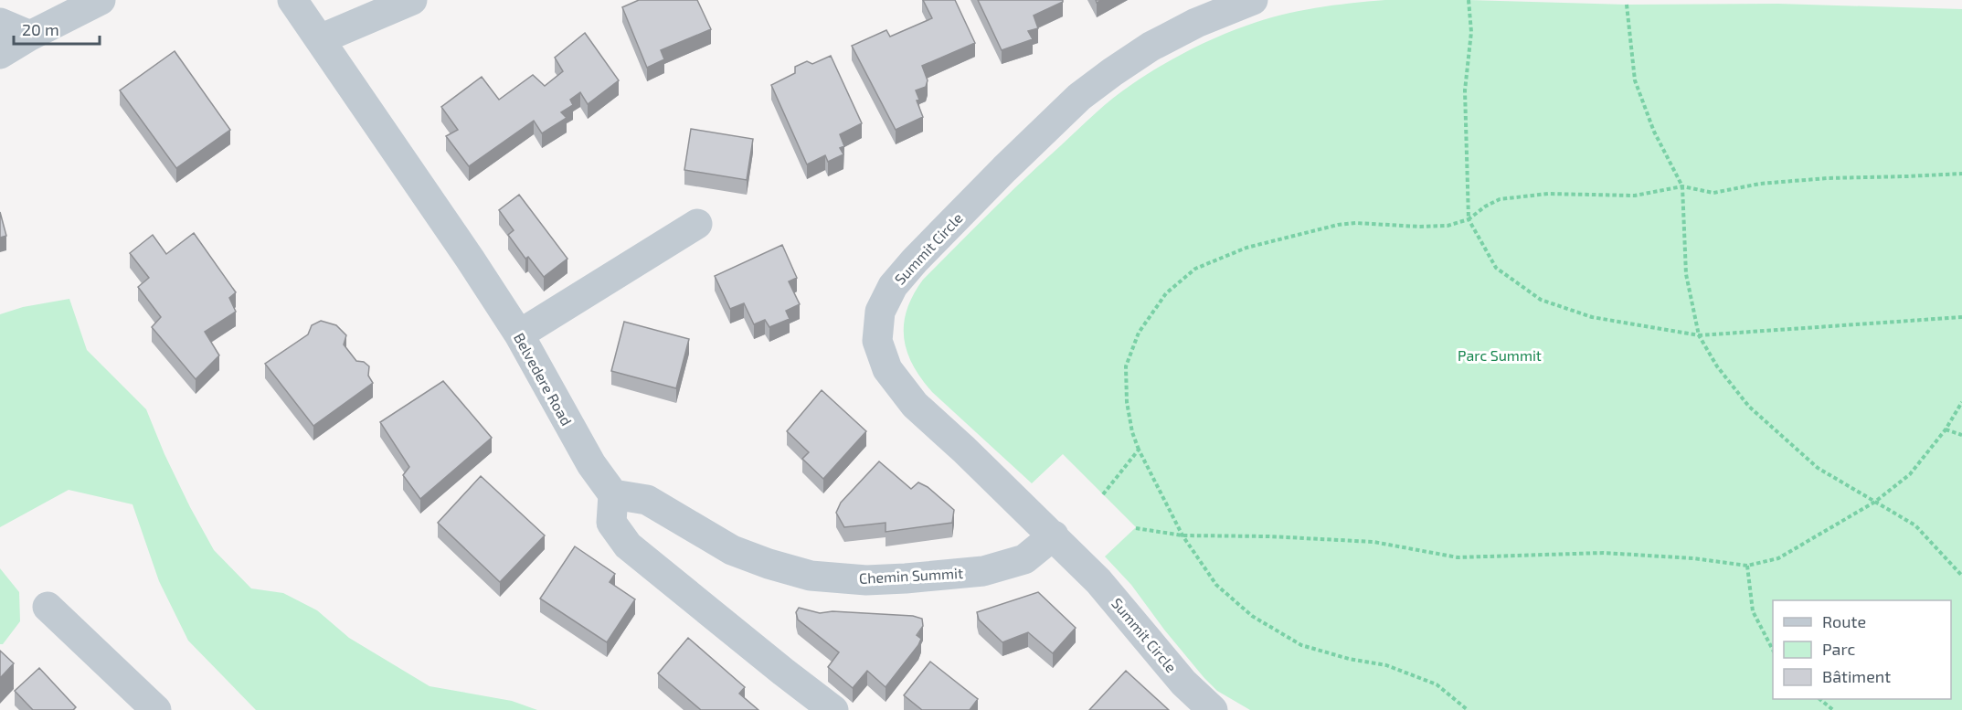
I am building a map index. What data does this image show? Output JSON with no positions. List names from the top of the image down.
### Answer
{
  "streets": {
    "street": ["Summit Circle", "Belvedere Road", "Chemin Summit"]
  },
  "crossings": [
    ["Summit Circle", "Chemin Summit"],
    ["Belvedere Road", "Chemin Summit"]
  ],
  "parks": ["Parc Summit"],
  "legend": ["Route", "Parc", "Bâtiment"],
  "scale_bar": "20 m"
}
